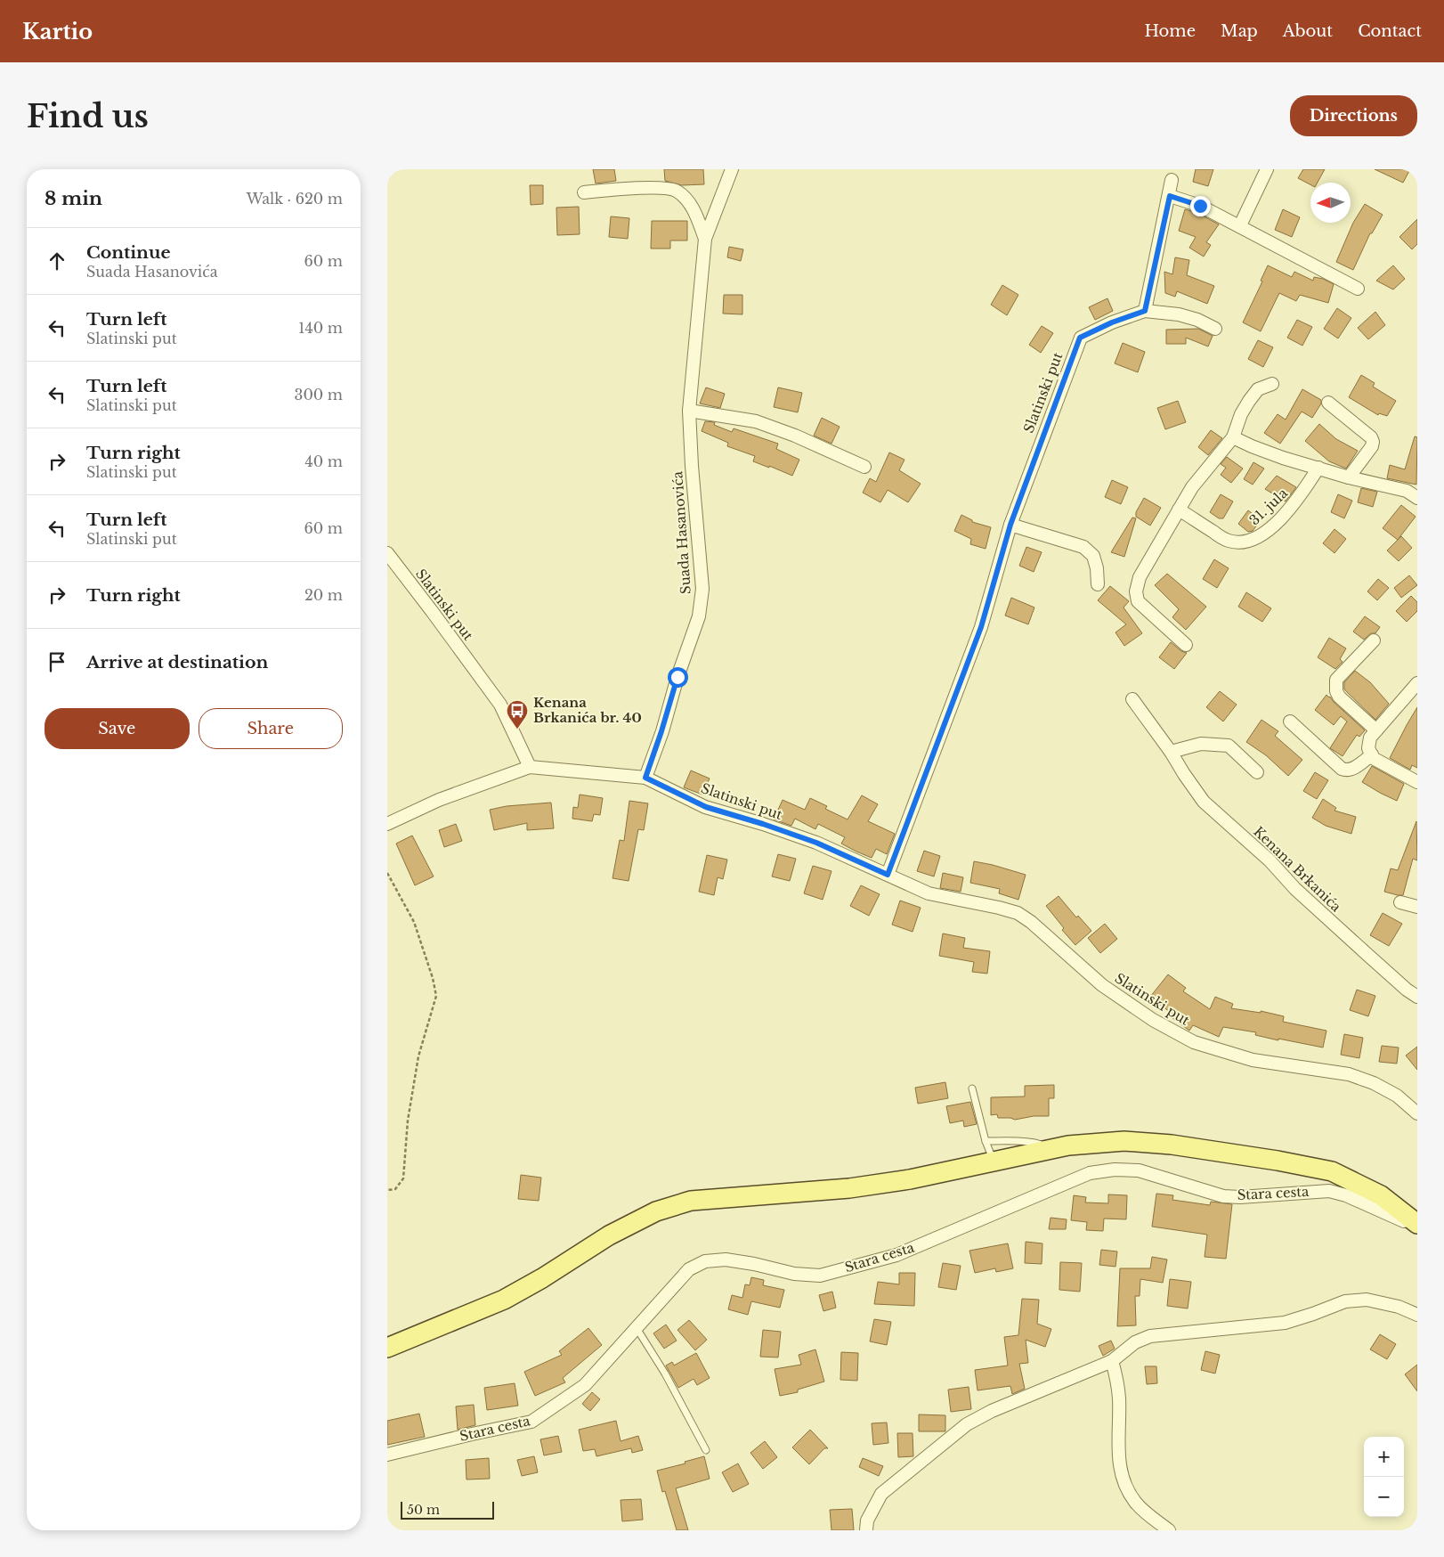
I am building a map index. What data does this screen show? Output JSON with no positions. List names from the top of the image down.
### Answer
{
  "streets": {
    "main road": ["Stara cesta"],
    "street": [
      "Slatinski put",
      "31. jula",
      "Suada Hasanovića",
      "Kenana Brkanića"
    ]
  },
  "crossings": [
    ["Slatinski put", "Suada Hasanovića"]
  ],
  "places": {
    "bus stop": ["Kenana Brkanića br. 40"]
  },
  "scale_bar": "50 m",
  "north": "left",
  "page": {
    "header": "Kartio",
    "nav": [
      "Home",
      "Map",
      "About",
      "Contact"
    ],
    "buttons": [
      "Directions",
      ["Save", "Share"]
    ],
    "title": "Find us",
    "heading": ["8 min", "Walk · 620 m"],
    "list": [
      ["Continue", "Suada Hasanovića", "60 m"],
      ["Turn left", "Slatinski put", "140 m"],
      ["Turn left", "Slatinski put", "300 m"],
      ["Turn right", "Slatinski put", "40 m"],
      ["Turn left", "Slatinski put", "60 m"],
      ["Turn right", "20 m"],
      "Arrive at destination"
    ],
    "map_buttons": ["+", "−"],
    "scale": "50 m"
  }
}
